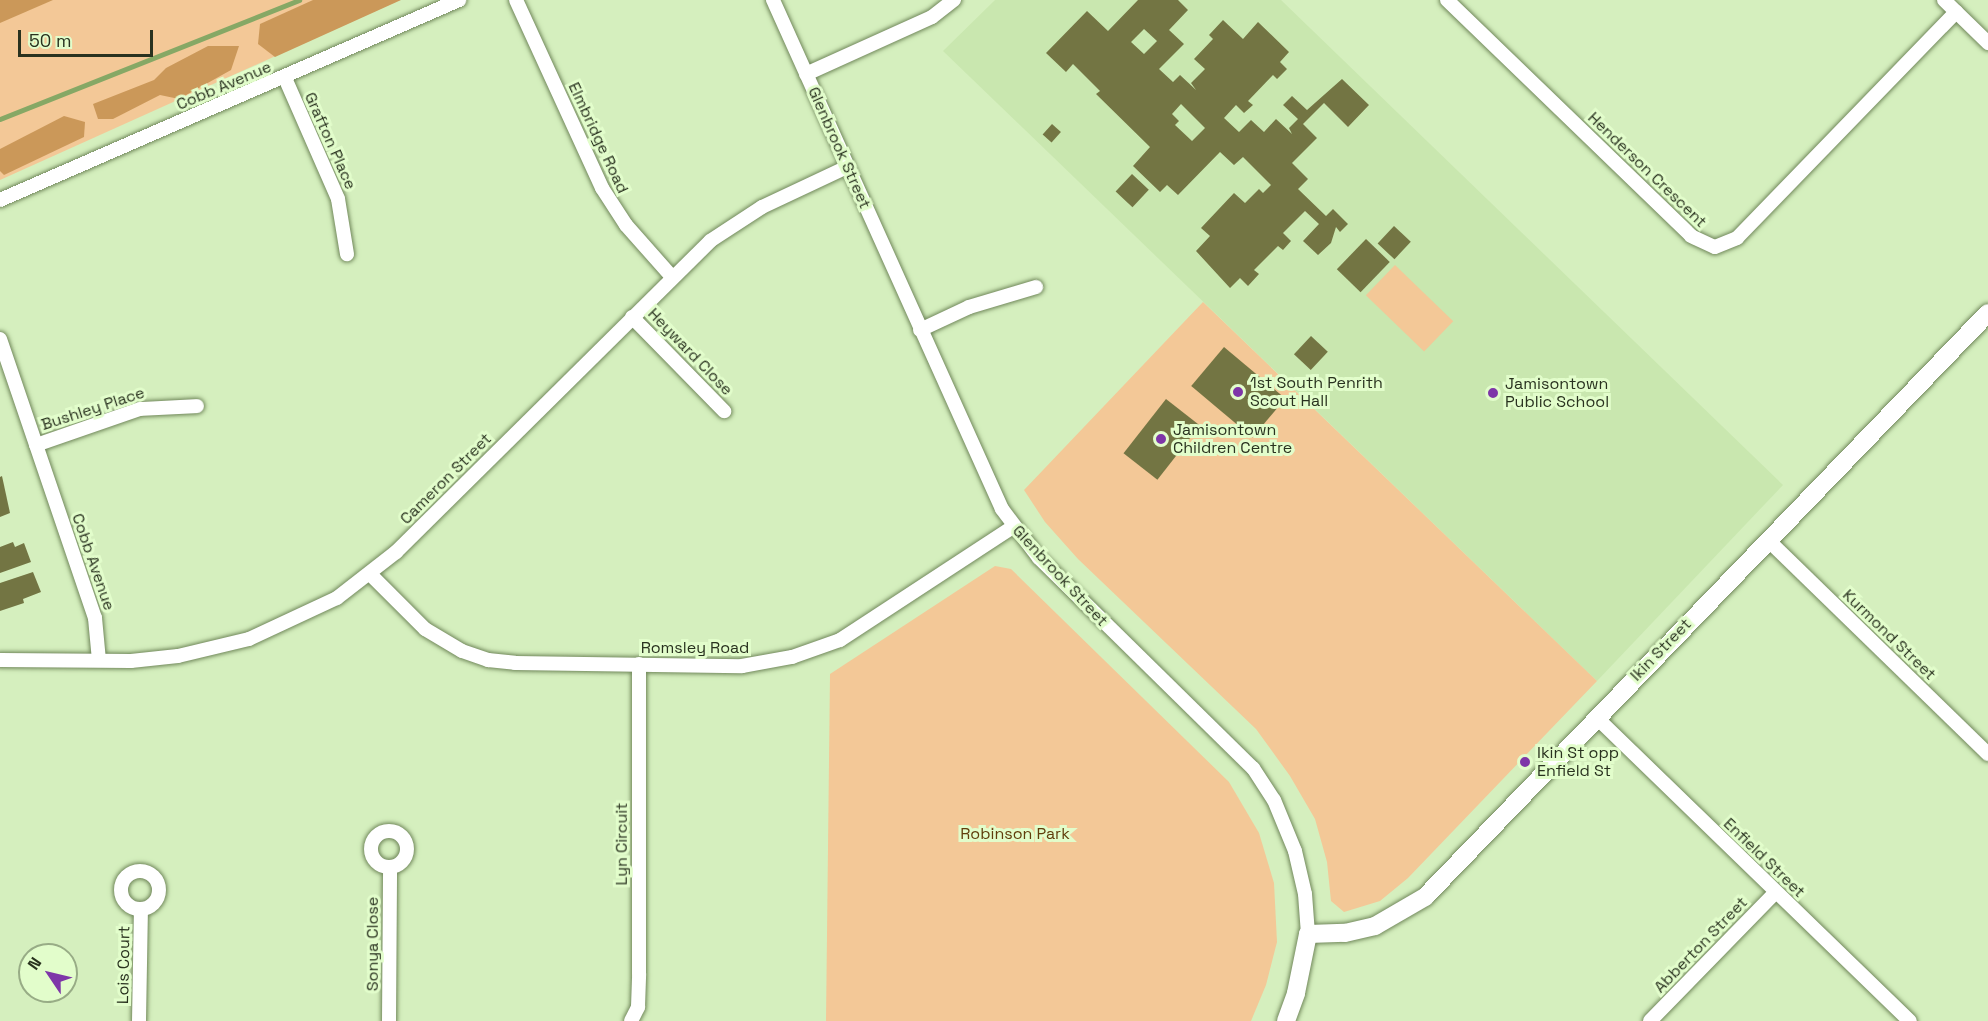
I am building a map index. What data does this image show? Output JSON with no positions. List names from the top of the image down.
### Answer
{
  "streets": {
    "street": [
      "Cobb Avenue",
      "Elmbridge Road",
      "Grafton Place",
      "Glenbrook Street",
      "Henderson Crescent",
      "Heyward Close",
      "Bushley Place",
      "Cameron Street",
      "Kurmond Street",
      "Romsley Road",
      "Ikin Street",
      "Lyn Circuit",
      "Enfield Street",
      "Sonya Close",
      "Abberton Street",
      "Lois Court"
    ]
  },
  "crossings": [
    ["Cobb Avenue", "Grafton Place"],
    ["Cobb Avenue", "Bushley Place"],
    ["Cobb Avenue", "Cameron Street"],
    ["Elmbridge Road", "Cameron Street"],
    ["Glenbrook Street", "Cameron Street"],
    ["Glenbrook Street", "Romsley Road"],
    ["Glenbrook Street", "Ikin Street"],
    ["Heyward Close", "Cameron Street"],
    ["Cameron Street", "Romsley Road"],
    ["Kurmond Street", "Ikin Street"],
    ["Romsley Road", "Lyn Circuit"],
    ["Ikin Street", "Enfield Street"],
    ["Enfield Street", "Abberton Street"]
  ],
  "parks": ["Robinson Park"],
  "places": [
    "1st South Penrith Scout Hall",
    "Jamisontown Public School",
    "Jamisontown Children Centre",
    "Ikin St opp Enfield St"
  ],
  "scale_bar": "50 m",
  "north": "top left"
}
